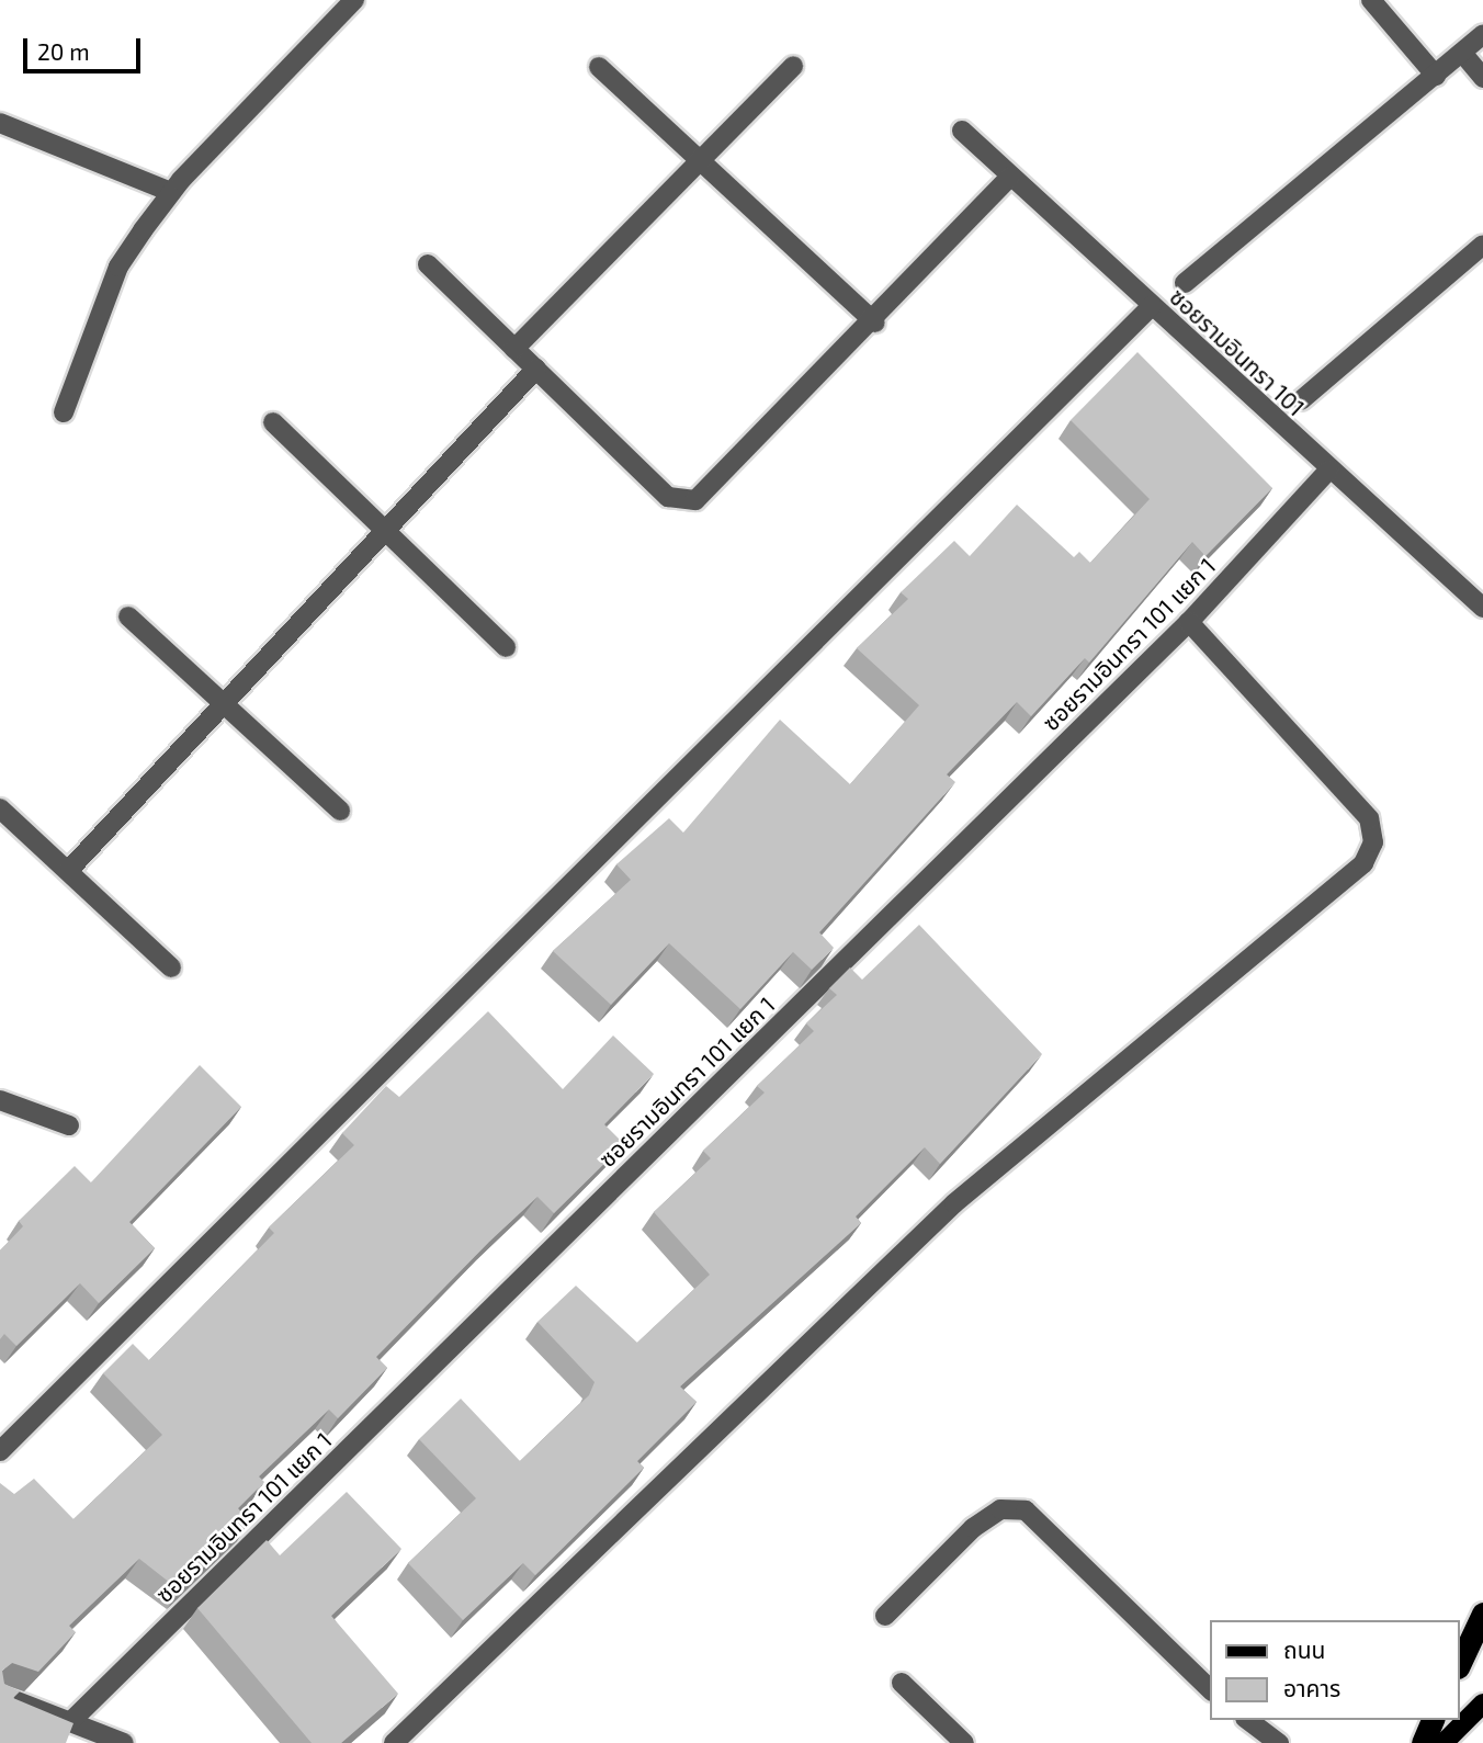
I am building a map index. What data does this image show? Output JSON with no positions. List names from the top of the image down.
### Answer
{
  "streets": {
    "street": ["ซอยรามอินทรา 101", "ซอยรามอินทรา 101 แยก 1"]
  },
  "crossings": [
    ["ซอยรามอินทรา 101", "ซอยรามอินทรา 101 แยก 1"]
  ],
  "legend": ["ถนน", "อาคาร"],
  "scale_bar": "20 m"
}
